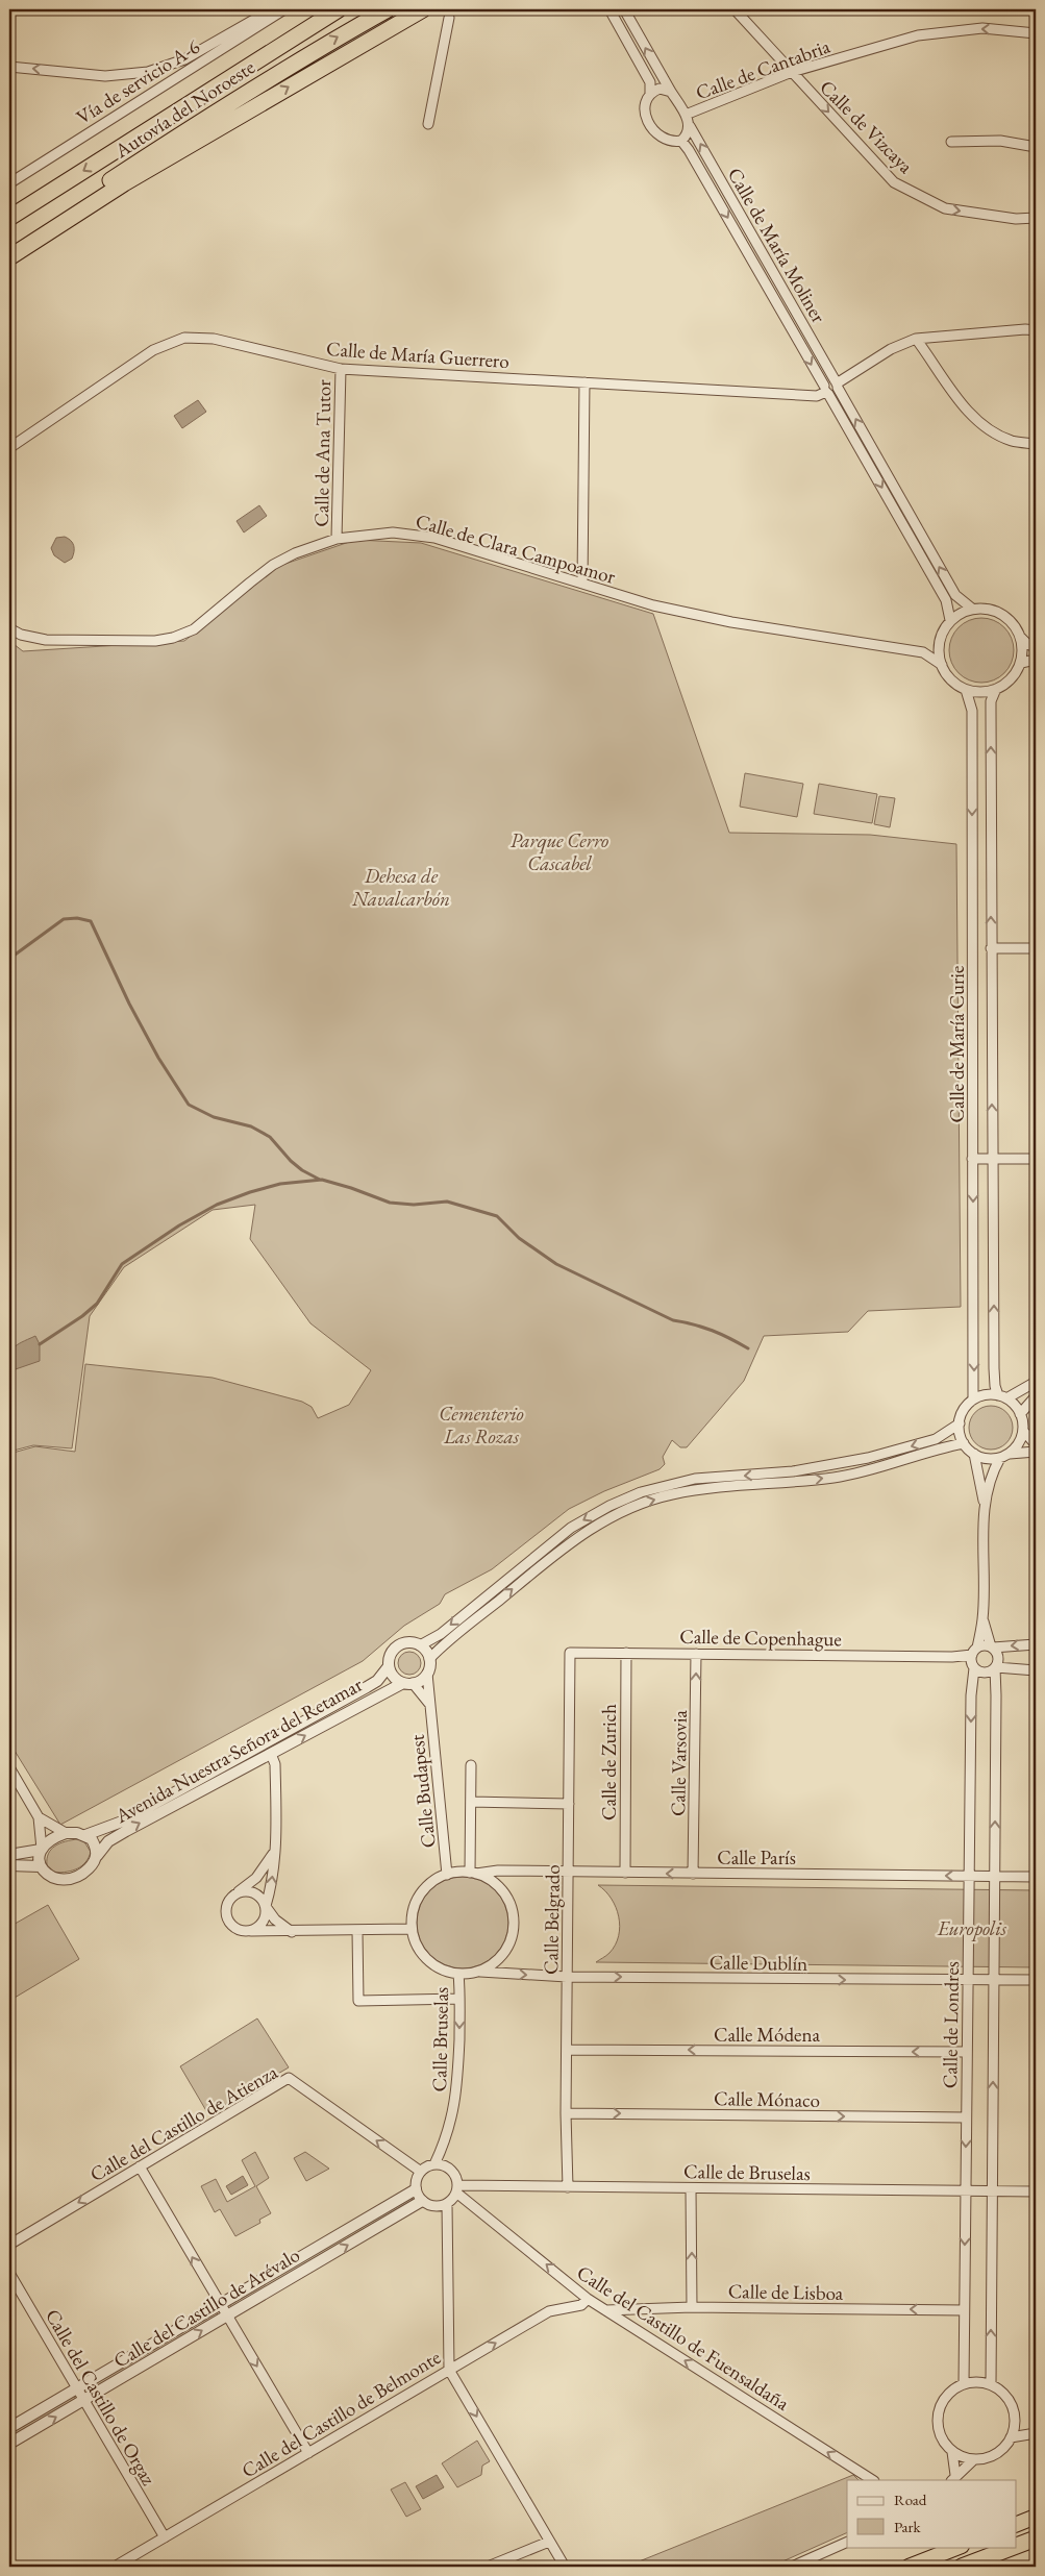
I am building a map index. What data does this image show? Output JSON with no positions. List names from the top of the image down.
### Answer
{
  "streets": {
    "highway": ["Autovía del Noroeste"],
    "street": [
      "Calle de Cantabria",
      "Vía de servicio A-6",
      "Calle de Vizcaya",
      "Calle de María Moliner",
      "Calle de María Guerrero",
      "Calle de Ana Tutor",
      "Calle de Clara Campoamor",
      "Calle de María Curie",
      "Calle de Copenhague",
      "Avenida Nuestra Señora del Retamar",
      "Calle de Zurich",
      "Calle Varsovia",
      "Calle Budapest",
      "Calle París",
      "Calle Belgrado",
      "Calle Dublín",
      "Calle de Londres",
      "Calle Módena",
      "Calle Bruselas",
      "Calle Mónaco",
      "Calle del Castillo de Atienza",
      "Calle de Bruselas",
      "Calle de Lisboa",
      "Calle del Castillo de Arévalo",
      "Calle del Castillo de Fuensaldaña",
      "Calle del Castillo de Orgaz",
      "Calle del Castillo de Belmonte"
    ]
  },
  "crossings": [
    ["Calle de Cantabria", "Calle de Vizcaya"],
    ["Calle de Cantabria", "Calle de María Moliner"],
    ["Calle de María Moliner", "Calle de María Guerrero"],
    ["Calle de María Moliner", "Calle de Clara Campoamor"],
    ["Calle de María Moliner", "Calle de María Curie"],
    ["Calle de María Guerrero", "Calle de Ana Tutor"],
    ["Calle de Ana Tutor", "Calle de Clara Campoamor"],
    ["Calle de Clara Campoamor", "Calle de María Curie"],
    ["Calle de Copenhague", "Calle de Zurich"],
    ["Calle de Copenhague", "Calle Varsovia"],
    ["Calle de Copenhague", "Calle Belgrado"],
    ["Calle de Copenhague", "Calle de Londres"],
    ["Avenida Nuestra Señora del Retamar", "Calle Budapest"],
    ["Calle de Zurich", "Calle París"],
    ["Calle Varsovia", "Calle París"],
    ["Calle Budapest", "Calle París"],
    ["Calle Budapest", "Calle Dublín"],
    ["Calle Budapest", "Calle Bruselas"],
    ["Calle París", "Calle Belgrado"],
    ["Calle París", "Calle Dublín"],
    ["Calle París", "Calle de Londres"],
    ["Calle París", "Calle Bruselas"],
    ["Calle Belgrado", "Calle Dublín"],
    ["Calle Belgrado", "Calle Módena"],
    ["Calle Belgrado", "Calle Mónaco"],
    ["Calle Belgrado", "Calle de Bruselas"],
    ["Calle Dublín", "Calle de Londres"],
    ["Calle Dublín", "Calle Bruselas"],
    ["Calle de Londres", "Calle Módena"],
    ["Calle de Londres", "Calle Mónaco"],
    ["Calle de Londres", "Calle de Bruselas"],
    ["Calle de Londres", "Calle de Lisboa"],
    ["Calle Bruselas", "Calle del Castillo de Atienza"],
    ["Calle Bruselas", "Calle de Bruselas"],
    ["Calle Bruselas", "Calle del Castillo de Arévalo"],
    ["Calle Bruselas", "Calle del Castillo de Fuensaldaña"],
    ["Calle del Castillo de Atienza", "Calle de Bruselas"],
    ["Calle del Castillo de Atienza", "Calle del Castillo de Arévalo"],
    ["Calle del Castillo de Atienza", "Calle del Castillo de Fuensaldaña"],
    ["Calle de Bruselas", "Calle del Castillo de Arévalo"],
    ["Calle de Bruselas", "Calle del Castillo de Fuensaldaña"],
    ["Calle de Lisboa", "Calle del Castillo de Fuensaldaña"],
    ["Calle del Castillo de Arévalo", "Calle del Castillo de Fuensaldaña"],
    ["Calle del Castillo de Arévalo", "Calle del Castillo de Orgaz"],
    ["Calle del Castillo de Fuensaldaña", "Calle del Castillo de Belmonte"],
    ["Calle del Castillo de Orgaz", "Calle del Castillo de Belmonte"]
  ],
  "one_way": [
    "Calle de Cantabria",
    "Calle de Vizcaya",
    "Calle Varsovia",
    "Calle París",
    "Calle Dublín",
    "Calle Módena",
    "Calle Bruselas",
    "Calle Mónaco",
    "Calle del Castillo de Atienza",
    "Calle de Lisboa",
    "Calle del Castillo de Fuensaldaña"
  ],
  "parks": [
    "Parque Cerro Cascabel",
    "Dehesa de Navalcarbón",
    "Cementerio Las Rozas",
    "Europolis"
  ],
  "legend": ["Road", "Park"]
}
